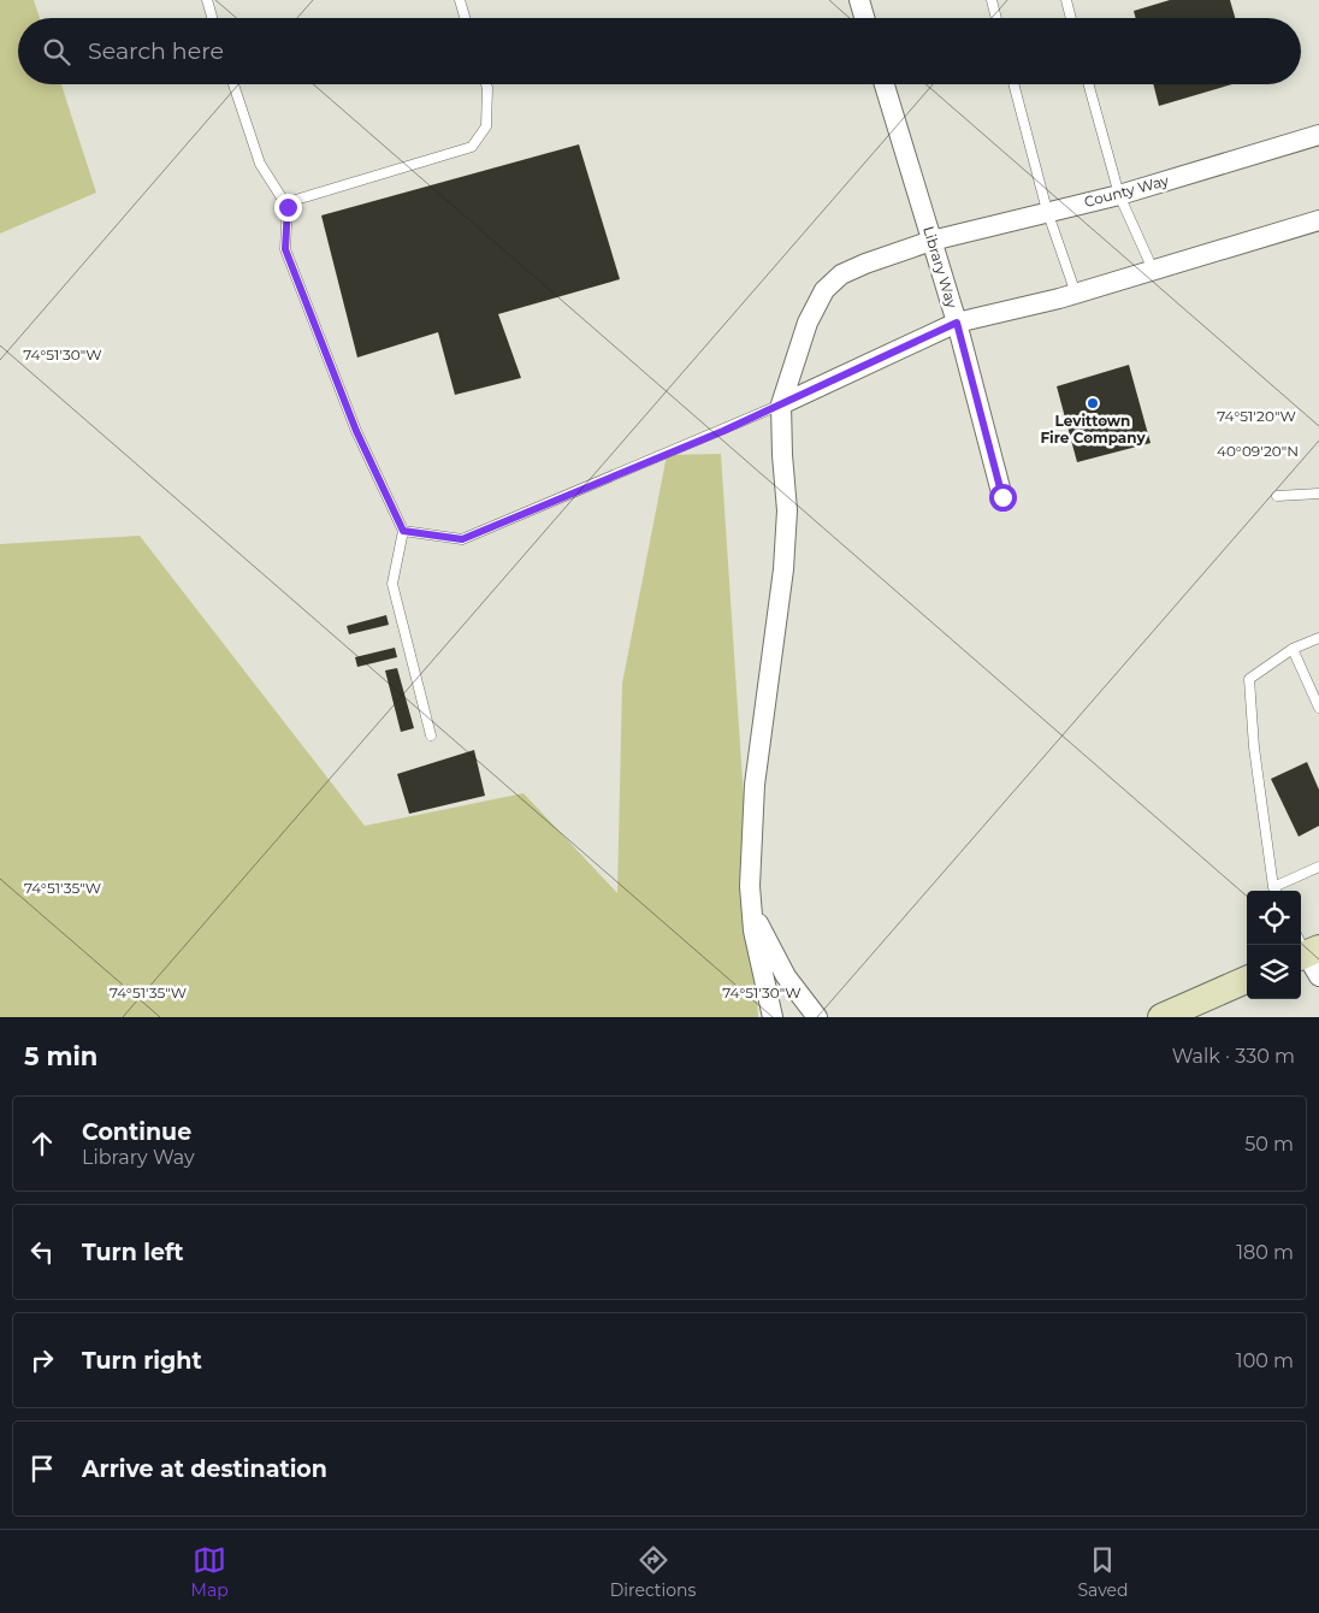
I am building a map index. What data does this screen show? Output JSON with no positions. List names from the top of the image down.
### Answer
{
  "streets": {
    "street": ["County Way", "Library Way"]
  },
  "crossings": [
    ["County Way", "Library Way"]
  ],
  "places": ["Levittown Fire Company"],
  "page": {
    "search": "Search here",
    "heading": ["5 min", "Walk · 330 m"],
    "list": [
      ["Continue", "Library Way", "50 m"],
      ["Turn left", "180 m"],
      ["Turn right", "100 m"],
      "Arrive at destination"
    ],
    "nav": ["Map", "Directions", "Saved"]
  },
  "coordinates": [
    "74°51'30\"W",
    "74°51'20\"W",
    "40°09'20\"N",
    "74°51'35\"W"
  ]
}
